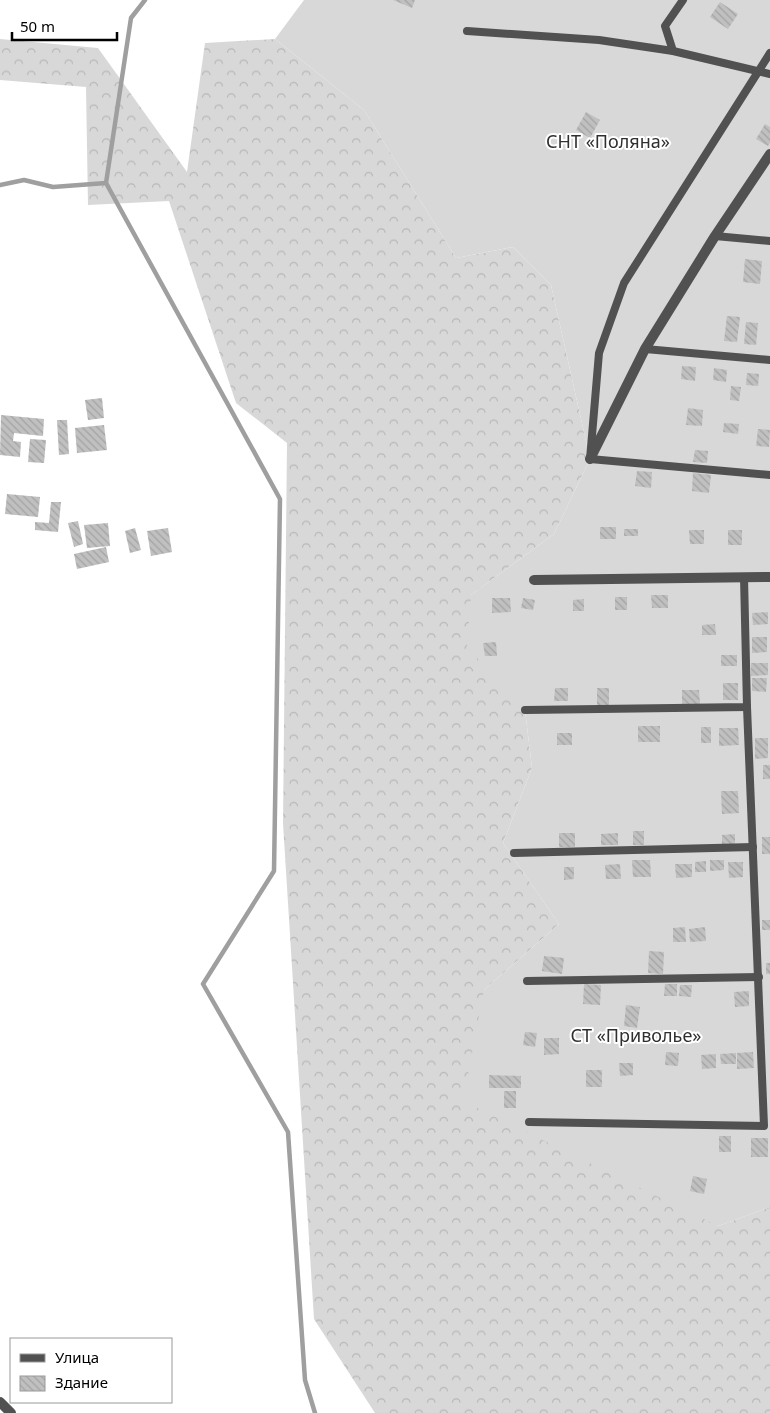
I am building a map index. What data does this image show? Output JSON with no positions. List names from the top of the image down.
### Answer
{
  "parks": ["СНТ «Поляна»", "СТ «Приволье»"],
  "legend": ["Улица", "Здание"],
  "scale_bar": "50 m"
}
